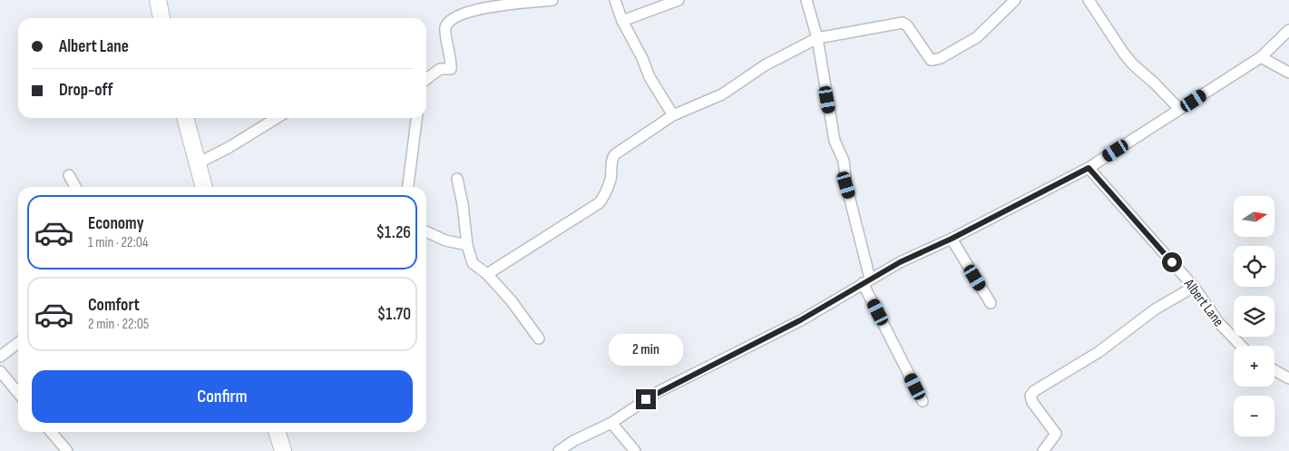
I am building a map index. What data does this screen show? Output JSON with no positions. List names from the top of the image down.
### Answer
{
  "streets": {
    "street": ["Albert Lane"]
  },
  "north": "right",
  "page": {
    "banner": ["Albert Lane", "Drop-off"],
    "list": [
      {
        "name": "Economy",
        "note": "1 min · 22:04",
        "value": "$1.26"
      },
      {
        "name": "Comfort",
        "note": "2 min · 22:05",
        "value": "$1.70"
      }
    ],
    "map_buttons": ["+", "−"],
    "bubble": "2 min",
    "buttons": "Confirm"
  }
}
